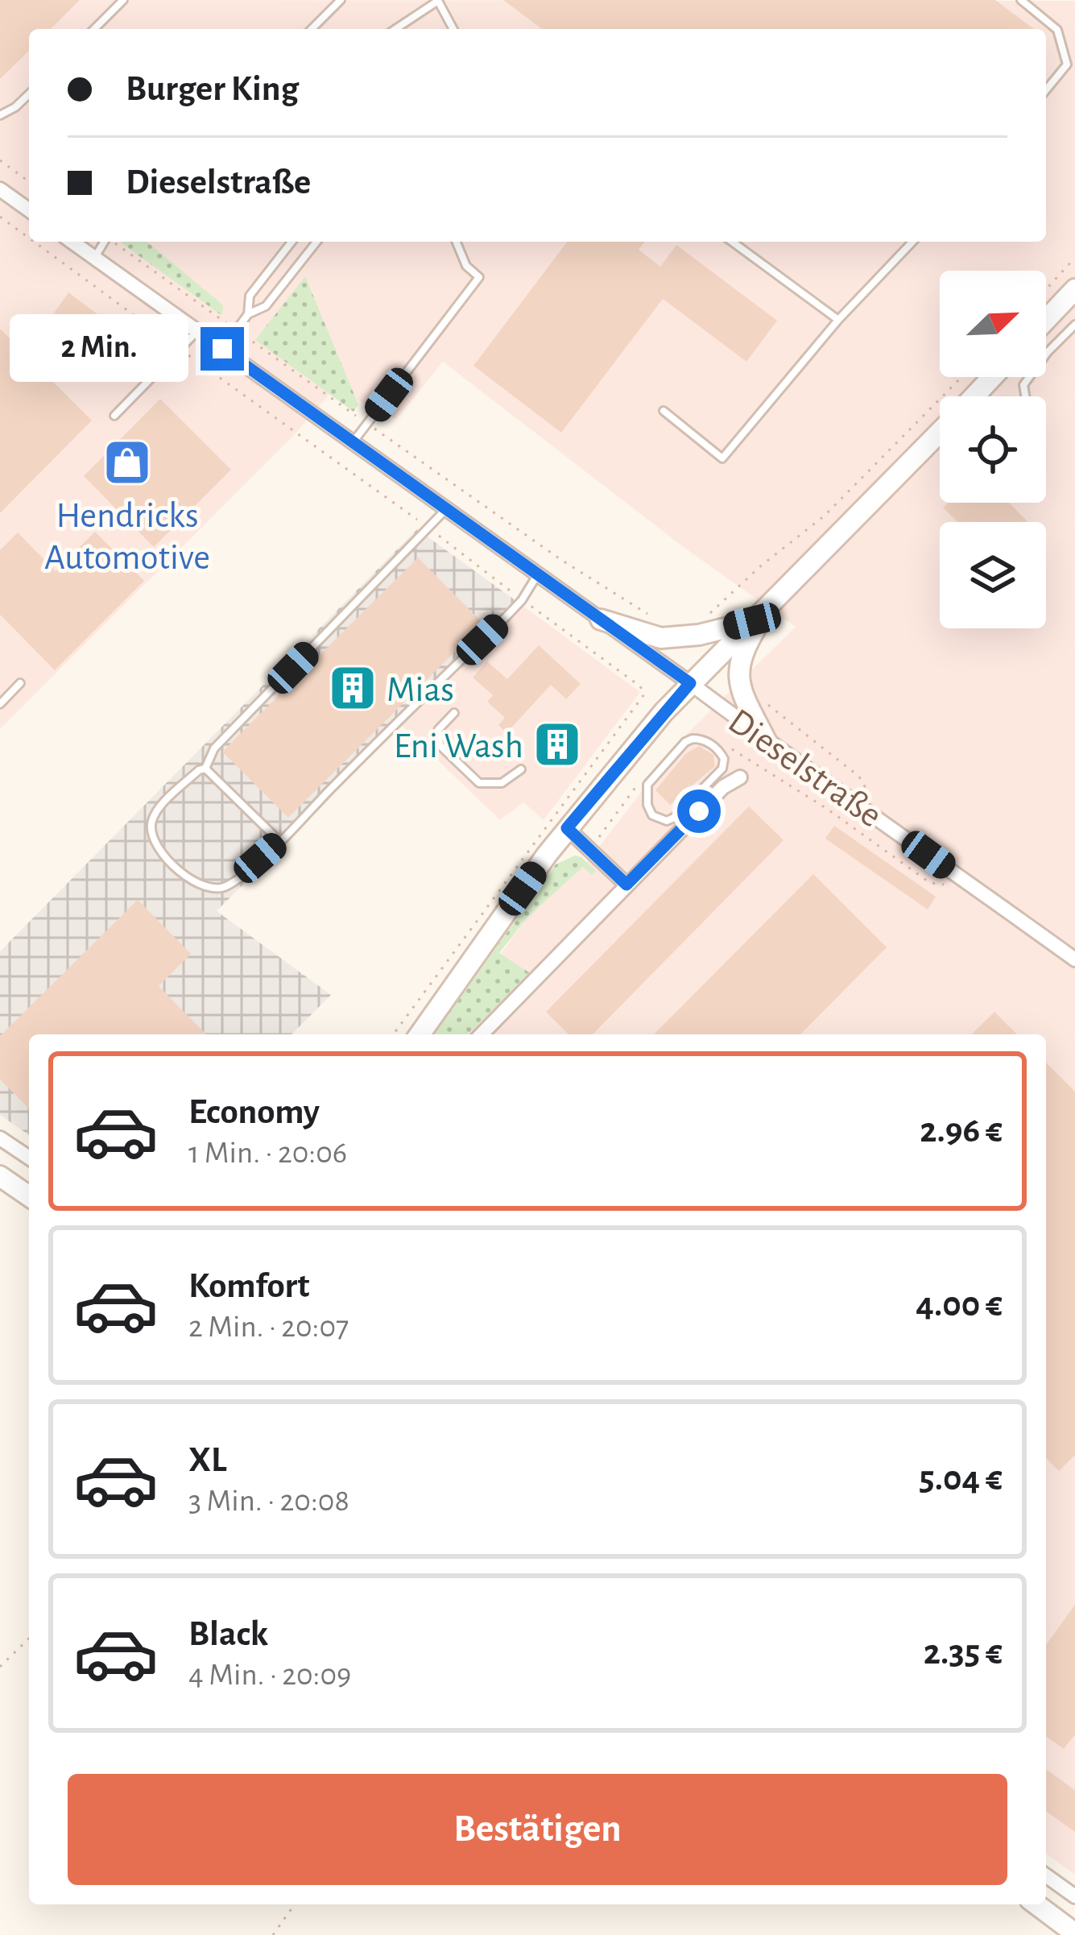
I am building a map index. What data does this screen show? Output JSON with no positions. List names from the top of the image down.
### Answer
{
  "streets": {
    "street": ["Dieselstraße"]
  },
  "places": {
    "shop": ["Hendricks Automotive"],
    "building": ["Mias", "Eni Wash"]
  },
  "north": "top right",
  "page": {
    "banner": ["Burger King", "Dieselstraße"],
    "bubble": "2 Min.",
    "list": [
      {
        "name": "Economy",
        "note": "1 Min. · 20:06",
        "value": "2.96 €"
      },
      {
        "name": "Komfort",
        "note": "2 Min. · 20:07",
        "value": "4.00 €"
      },
      {
        "name": "XL",
        "note": "3 Min. · 20:08",
        "value": "5.04 €"
      },
      {
        "name": "Black",
        "note": "4 Min. · 20:09",
        "value": "2.35 €"
      }
    ],
    "buttons": "Bestätigen"
  }
}
